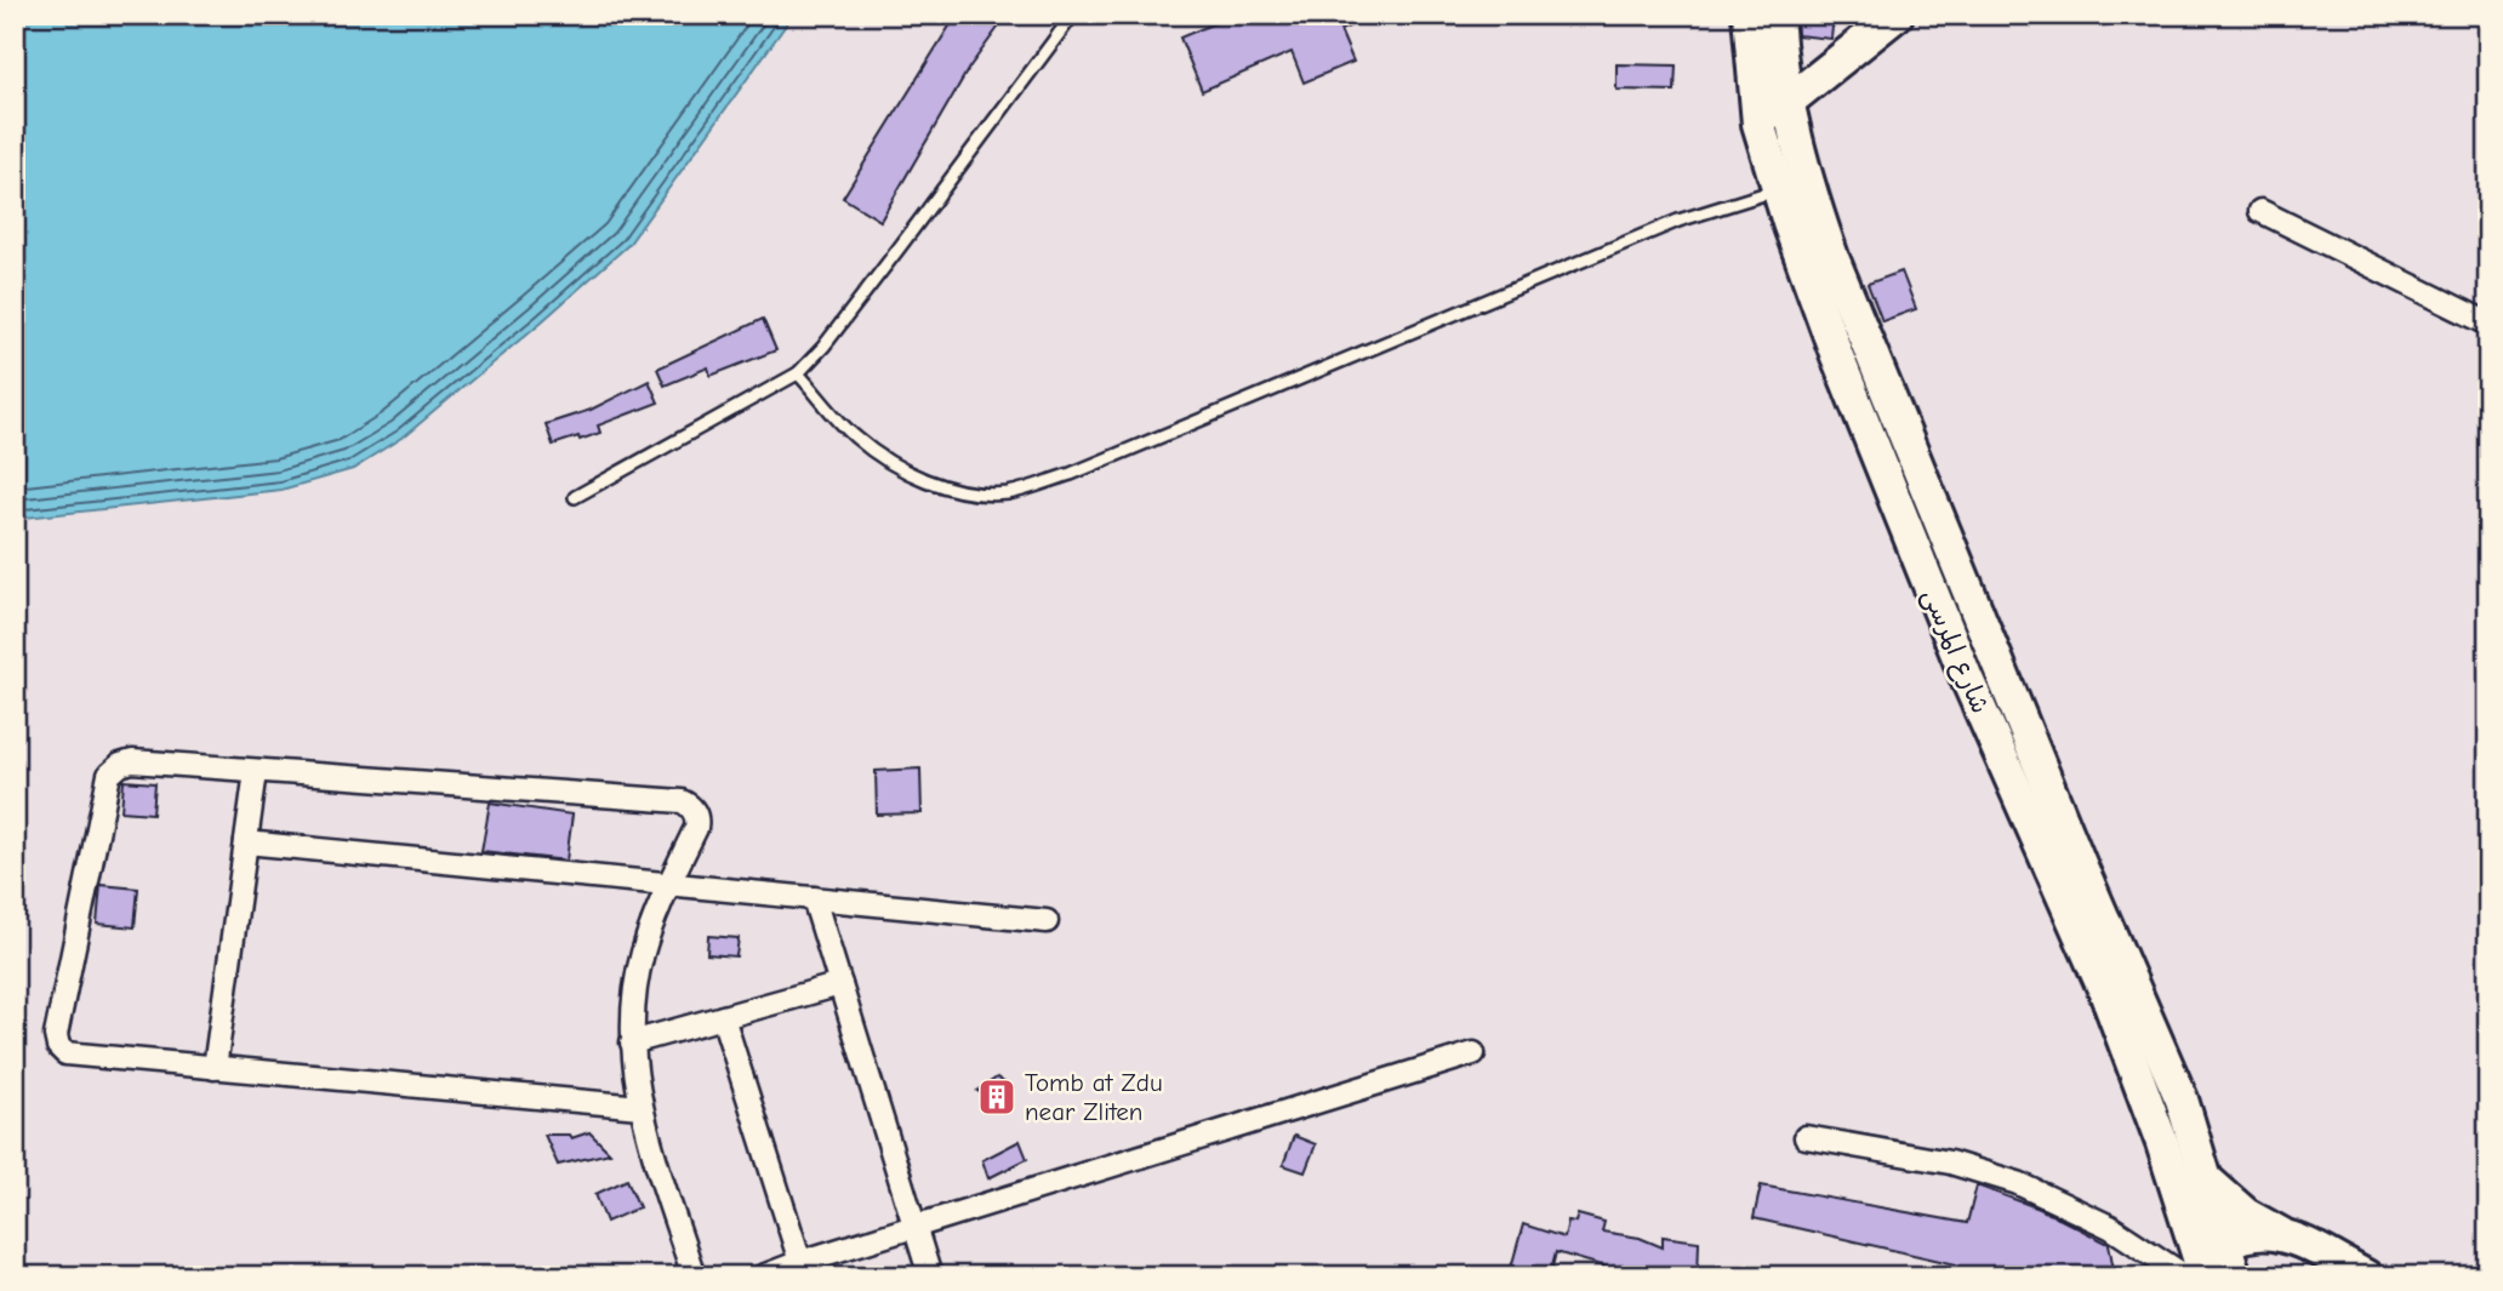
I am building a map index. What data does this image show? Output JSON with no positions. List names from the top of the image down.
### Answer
{
  "streets": {
    "main road": ["شارع المرسى"]
  },
  "places": {
    "building": ["Tomb at Zdu near Zliten"]
  }
}
